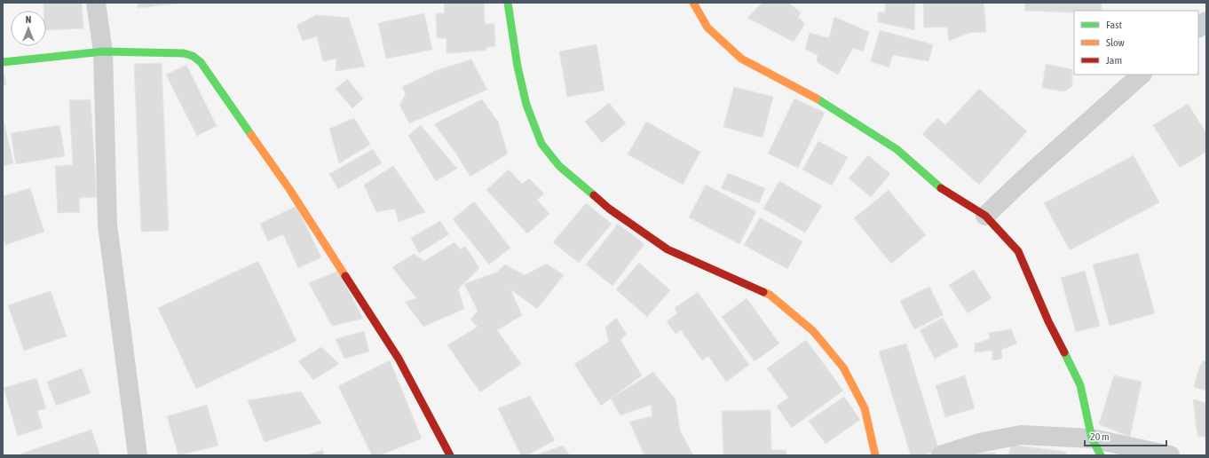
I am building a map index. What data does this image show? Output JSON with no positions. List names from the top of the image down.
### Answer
{
  "legend": ["Fast", "Slow", "Jam"],
  "scale_bar": "20 m",
  "north": "top"
}
